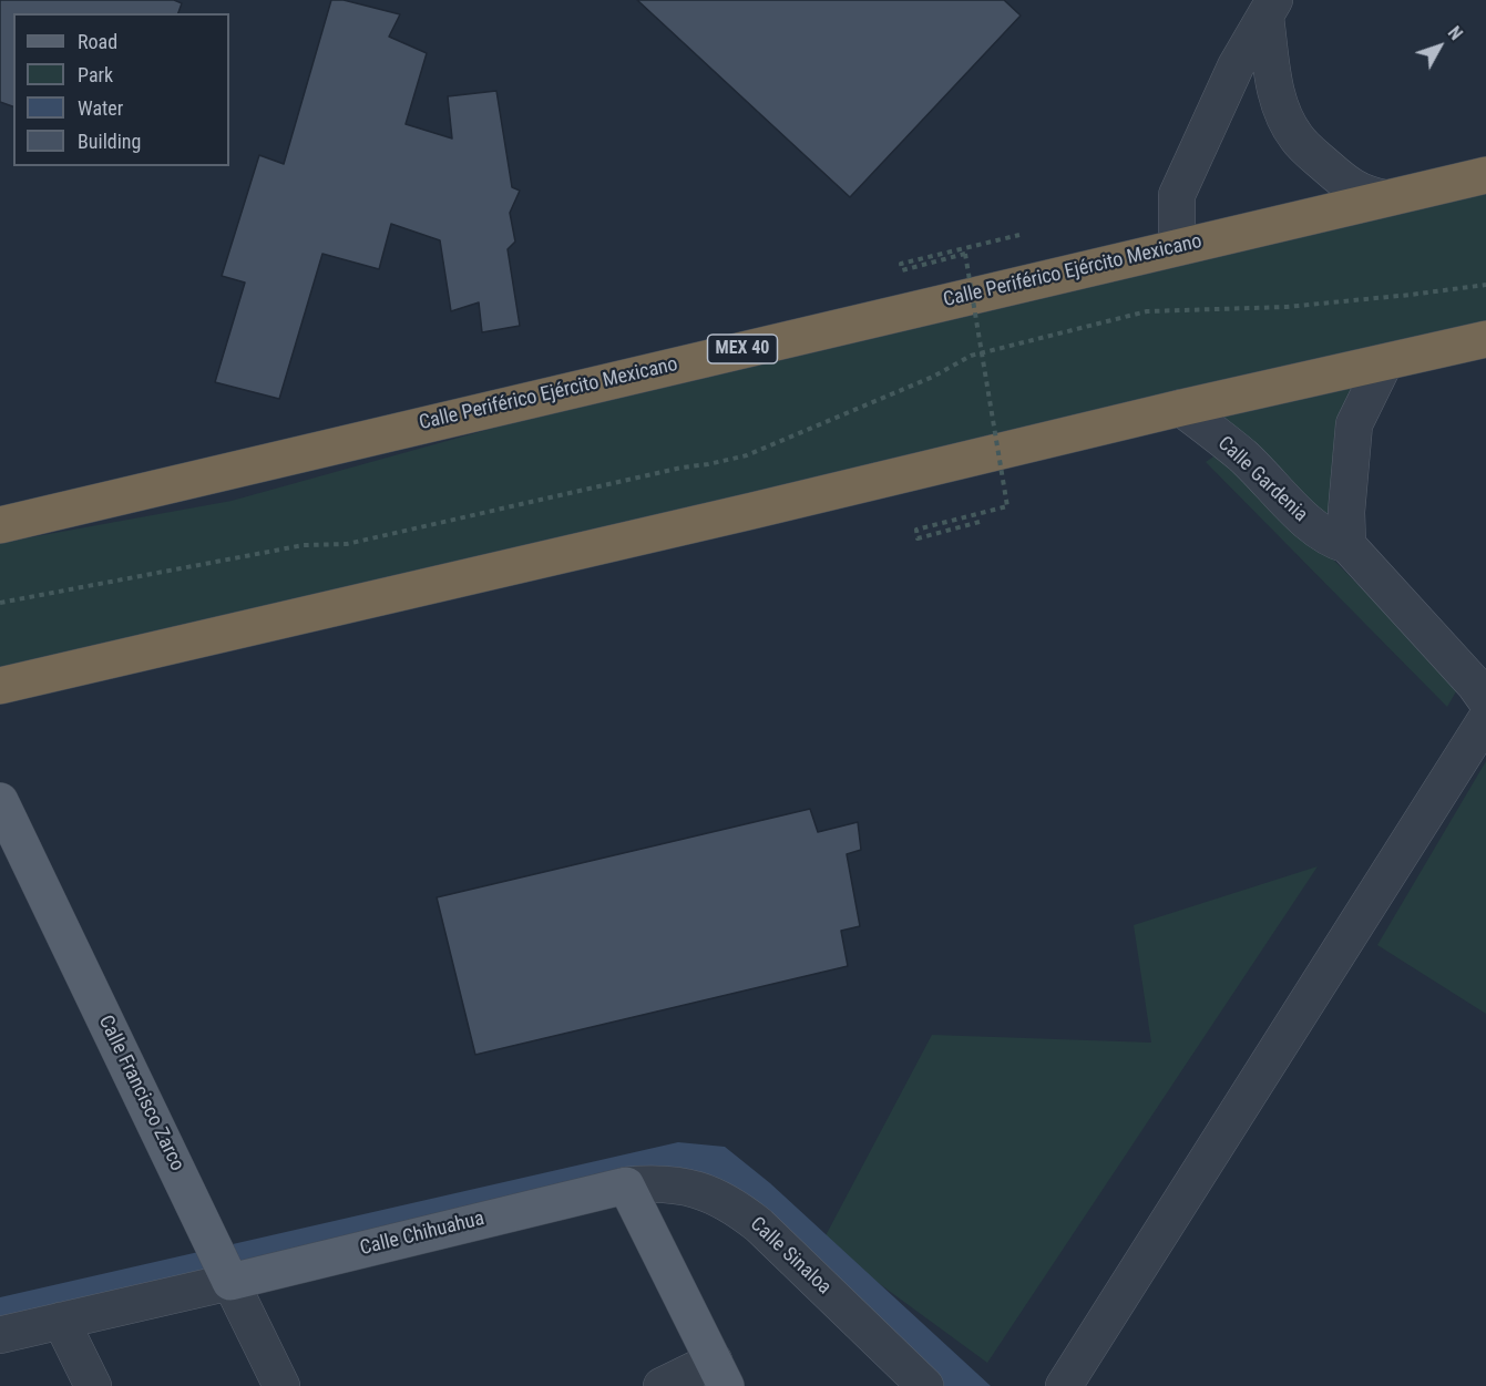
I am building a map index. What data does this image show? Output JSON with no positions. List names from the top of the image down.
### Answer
{
  "streets": {
    "highway": ["Calle Periférico Ejército Mexicano", "MEX 40"],
    "main road": ["Calle Francisco Zarco", "Calle Chihuahua"],
    "street": ["Calle Gardenia", "Calle Sinaloa"]
  },
  "crossings": [
    ["Calle Francisco Zarco", "Calle Chihuahua"],
    ["Calle Chihuahua", "Calle Sinaloa"]
  ],
  "legend": [
    "Road",
    "Park",
    "Water",
    "Building"
  ],
  "north": "top right"
}
